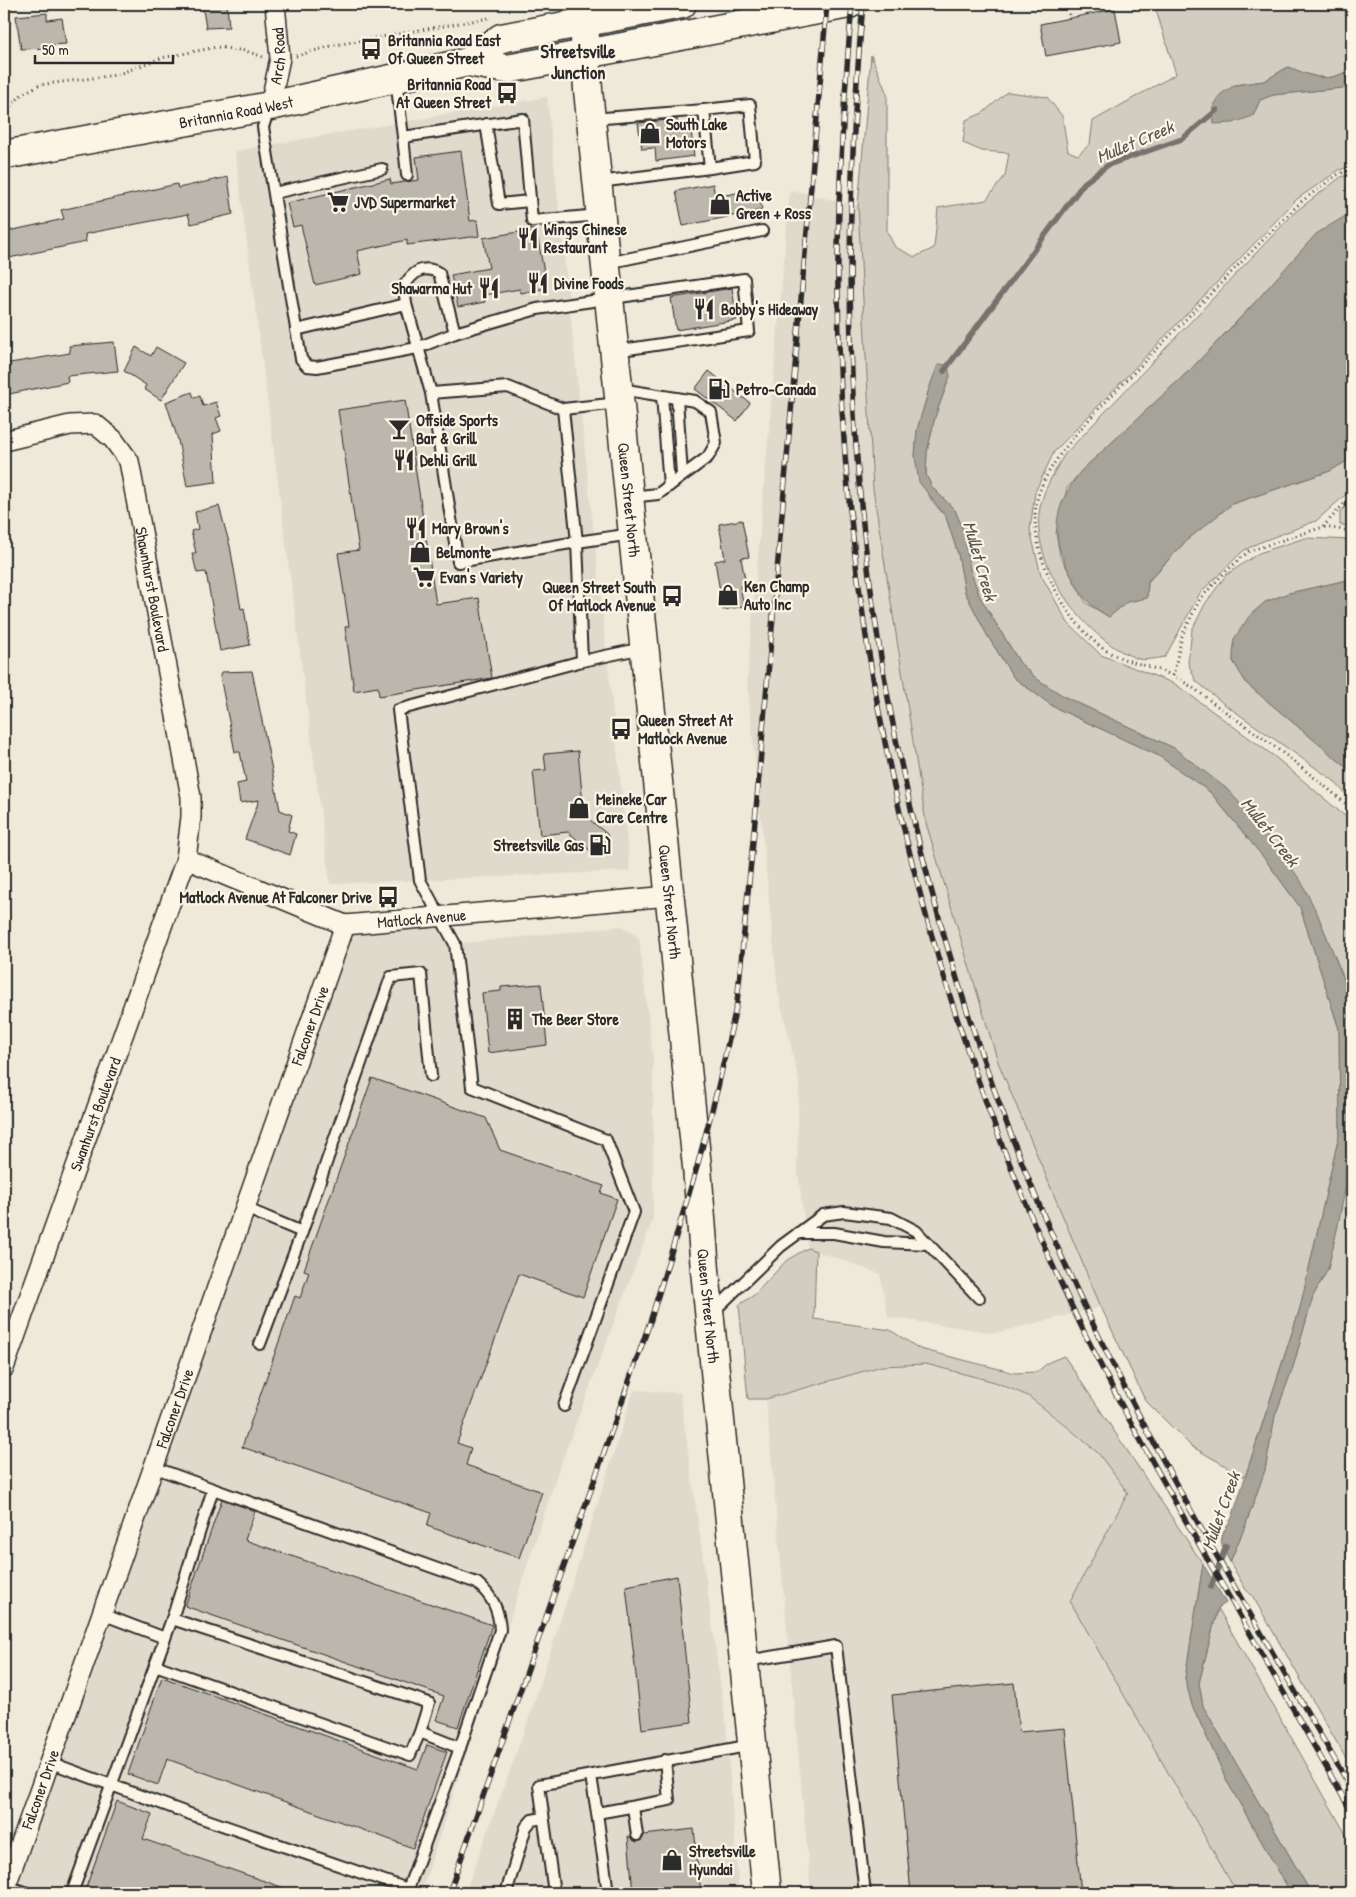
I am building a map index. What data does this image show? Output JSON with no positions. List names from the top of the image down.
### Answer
{
  "streets": {
    "main road": ["Britannia Road West", "Queen Street North"],
    "street": [
      "Arch Road",
      "Shawnhurst Boulevard",
      "Matlock Avenue",
      "Falconer Drive",
      "Swanhurst Boulevard"
    ]
  },
  "crossings": [
    ["Arch Road", "Britannia Road West"],
    ["Britannia Road West", "Queen Street North"],
    ["Queen Street North", "Matlock Avenue"],
    ["Shawnhurst Boulevard", "Matlock Avenue"],
    ["Shawnhurst Boulevard", "Swanhurst Boulevard"],
    ["Matlock Avenue", "Falconer Drive"],
    ["Matlock Avenue", "Swanhurst Boulevard"]
  ],
  "districts": ["Streetsville Junction"],
  "water": ["Mullet Creek"],
  "places": {
    "bus stop": [
      "Britannia Road East Of Queen Street",
      "Britannia Road At Queen Street",
      "Queen Street South Of Matlock Avenue",
      "Queen Street At Matlock Avenue",
      "Matlock Avenue At Falconer Drive"
    ],
    "shop": [
      "South Lake Motors",
      "Active Green + Ross",
      "Belmonte",
      "Ken Champ Auto Inc",
      "Meineke Car Care Centre",
      "Streetsville Hyundai"
    ],
    "supermarket": ["JVD Supermarket", "Evan's Variety"],
    "restaurant": [
      "Wings Chinese Restaurant",
      "Divine Foods",
      "Shawarma Hut",
      "Bobby's Hideaway",
      "Dehli Grill",
      "Mary Brown's"
    ],
    "fuel station": ["Petro-Canada", "Streetsville Gas"],
    "bar": ["Offside Sports Bar & Grill"],
    "building": ["The Beer Store"]
  },
  "scale_bar": "50 m"
}
